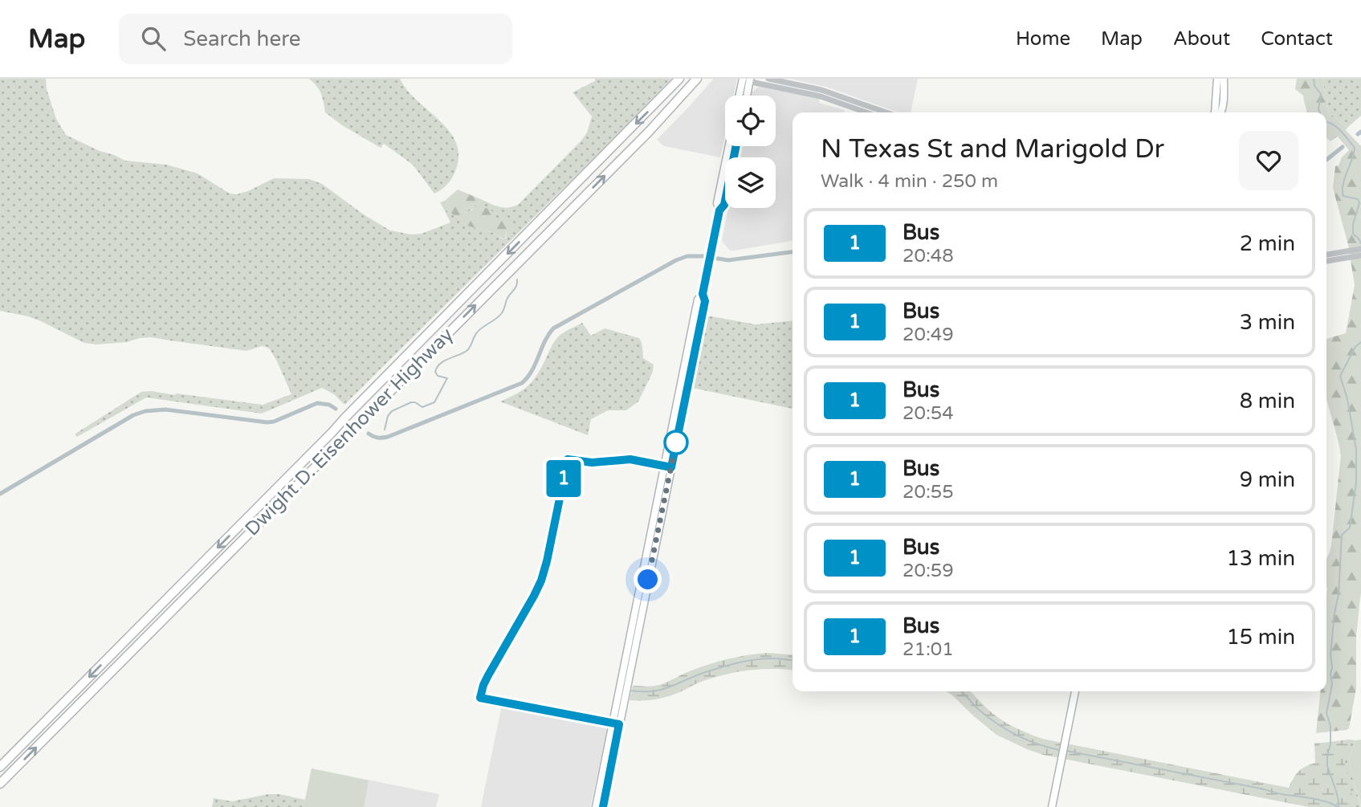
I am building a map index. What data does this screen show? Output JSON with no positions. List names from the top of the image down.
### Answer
{
  "streets": {
    "highway": ["Dwight D. Eisenhower Highway"]
  },
  "lines": ["bus line 1"],
  "page": {
    "header": "Map",
    "search": "Search here",
    "nav": [
      "Home",
      "Map",
      "About",
      "Contact"
    ],
    "on_map": "1",
    "heading": ["N Texas St and Marigold Dr", "Walk · 4 min · 250 m"],
    "list": [
      {
        "mark": "1",
        "name": "Bus",
        "note": "20:48",
        "value": "2 min"
      },
      {
        "mark": "1",
        "name": "Bus",
        "note": "20:49",
        "value": "3 min"
      },
      {
        "mark": "1",
        "name": "Bus",
        "note": "20:54",
        "value": "8 min"
      },
      {
        "mark": "1",
        "name": "Bus",
        "note": "20:55",
        "value": "9 min"
      },
      {
        "mark": "1",
        "name": "Bus",
        "note": "20:59",
        "value": "13 min"
      },
      {
        "mark": "1",
        "name": "Bus",
        "note": "21:01",
        "value": "15 min"
      }
    ]
  }
}
